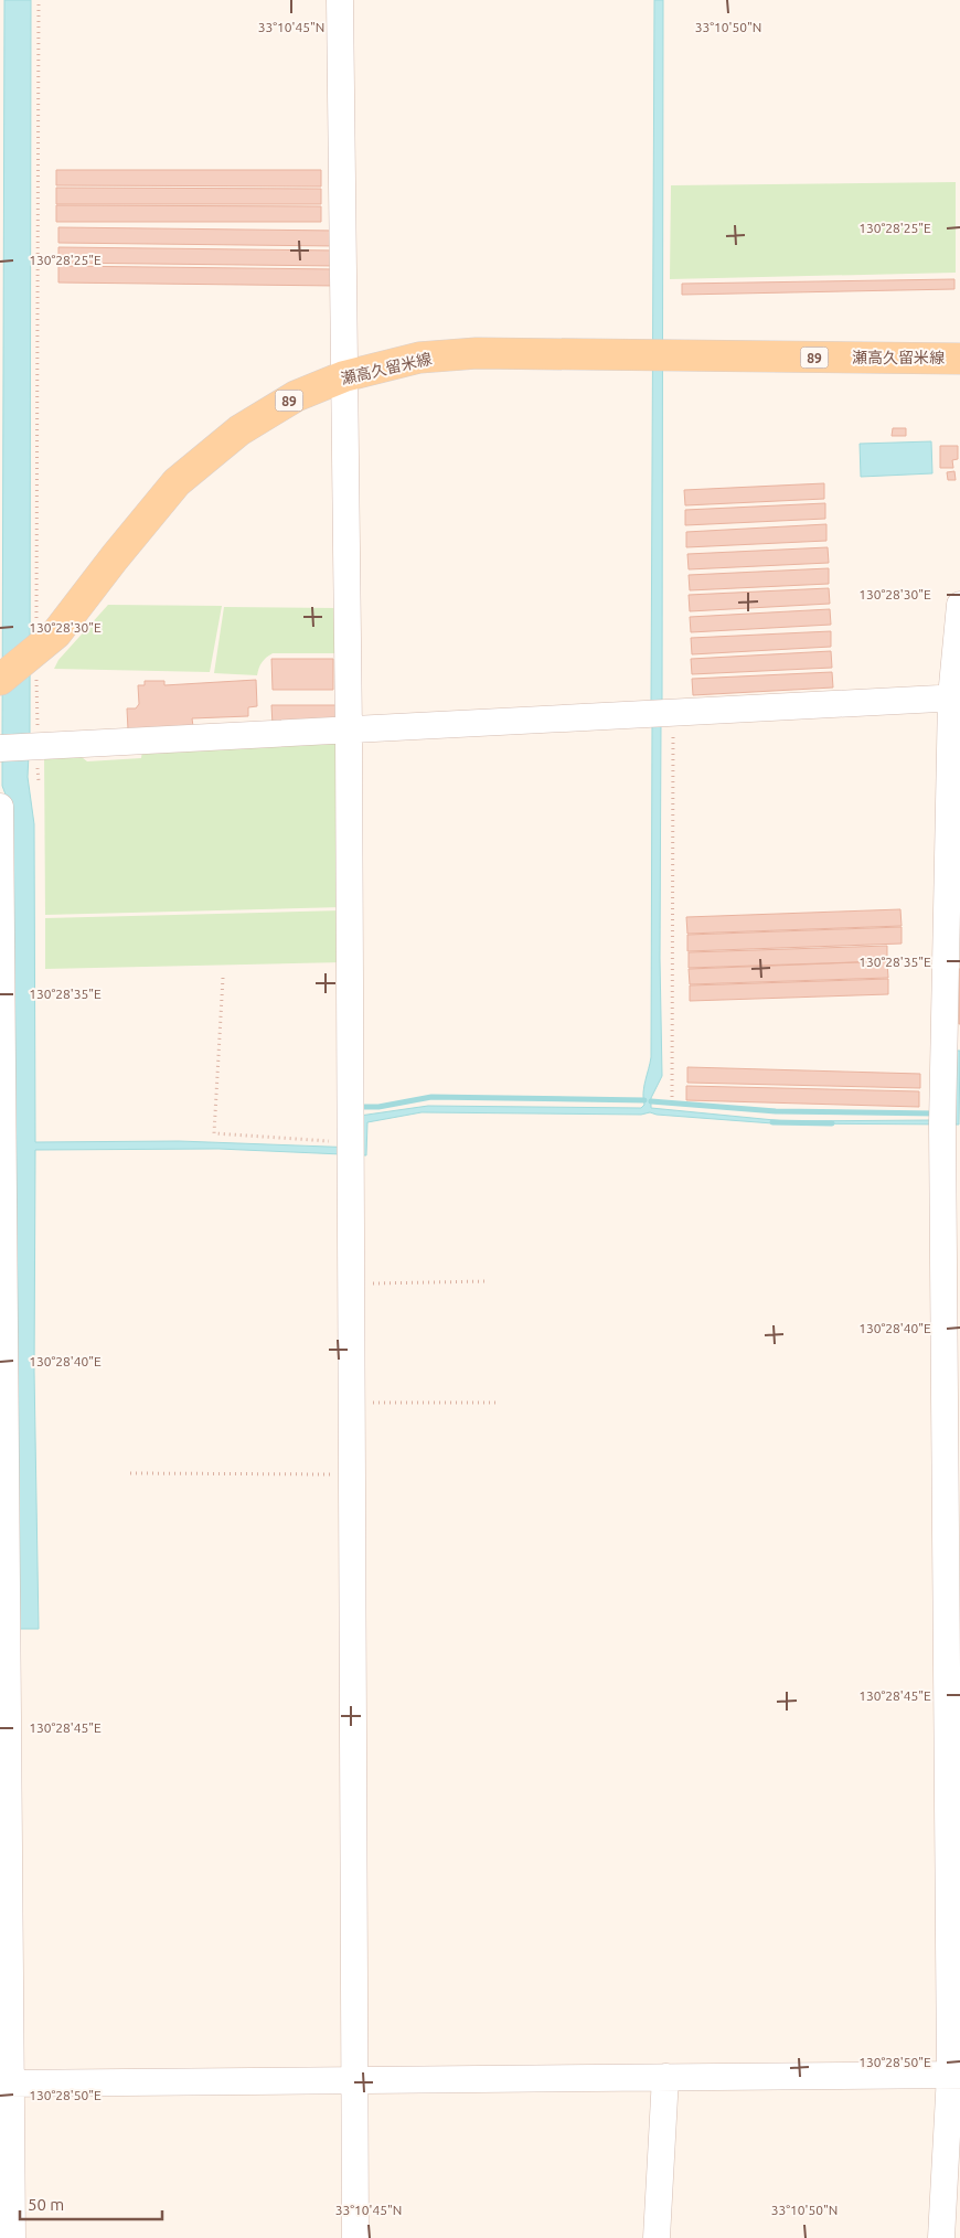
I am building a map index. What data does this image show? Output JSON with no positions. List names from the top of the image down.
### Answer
{
  "streets": {
    "main road": ["89", "瀬高久留米線"]
  },
  "scale_bar": "50 m",
  "coordinates": [
    "33°10'45\"N",
    "33°10'50\"N",
    "130°28'25\"E",
    "130°28'30\"E",
    "130°28'35\"E",
    "130°28'40\"E",
    "130°28'45\"E",
    "130°28'50\"E"
  ]
}
